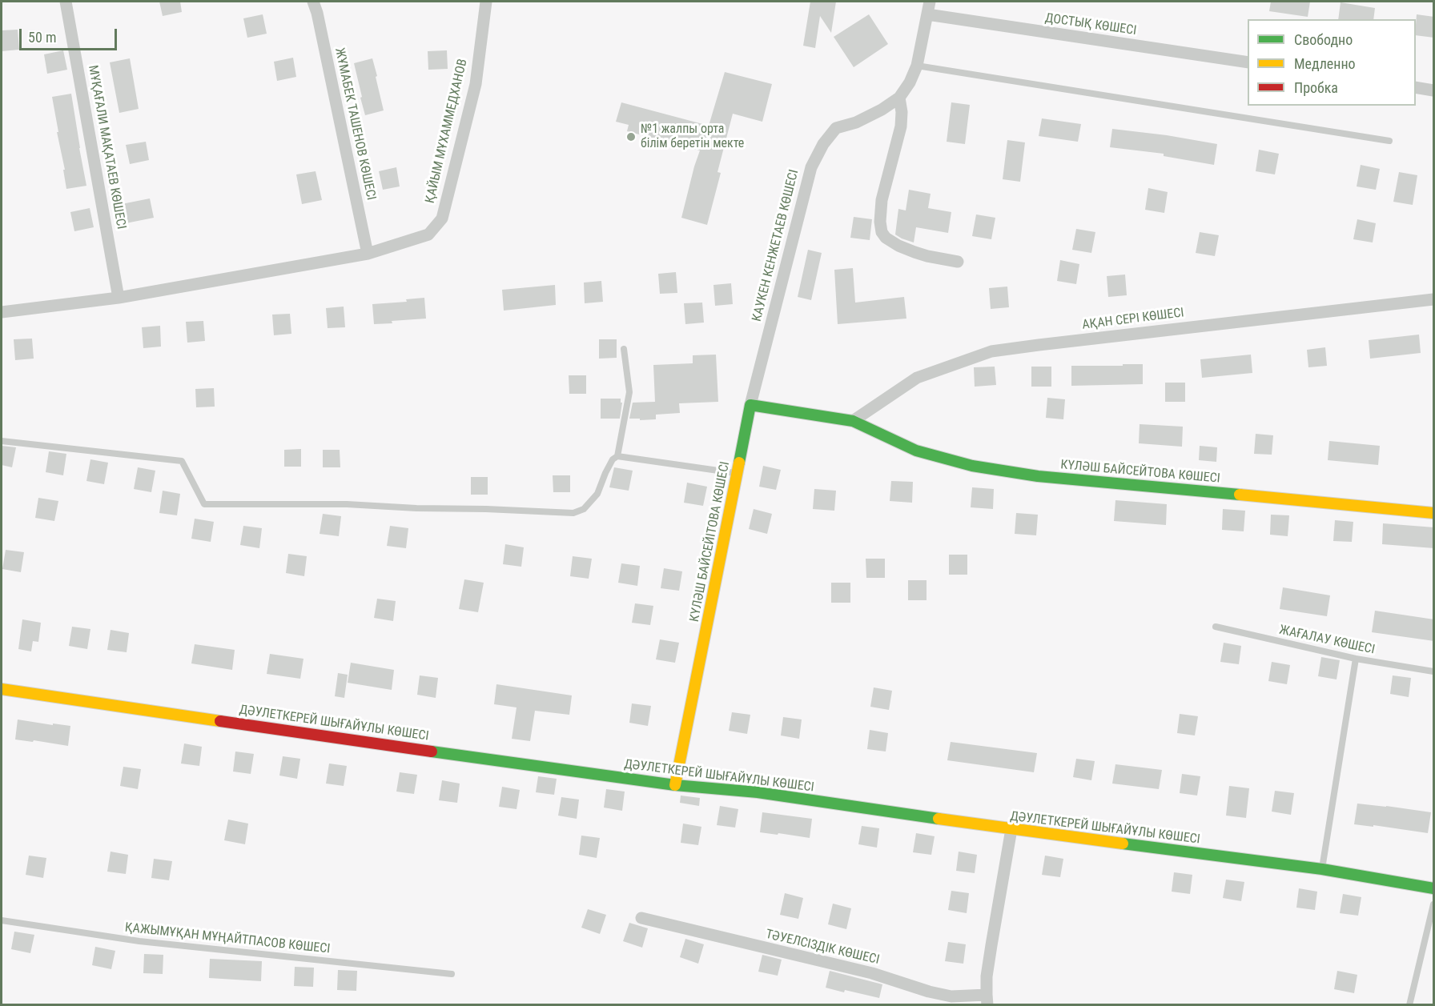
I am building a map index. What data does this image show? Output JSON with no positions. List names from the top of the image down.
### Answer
{
  "streets": {
    "street": [
      "ДОСТЫҚ КӨШЕСІ",
      "ЖҰМАБЕК ТАШЕНОВ КӨШЕСІ",
      "ҚАЙЫМ МҰХАММЕДХАНОВ",
      "МҰҚАҒАЛИ МАҚАТАЕВ КӨШЕСІ",
      "КАУКЕН КЕНЖЕТАЕВ КӨШЕСІ",
      "АҚАН СЕРІ КӨШЕСІ",
      "КҮЛӘШ БАЙСЕЙТОВА КӨШЕСІ",
      "КҮЛӘШ БАЙСЕЙІТОВА КӨШЕСІ",
      "ДӘУЛЕТКЕРЕЙ ШЫҒАЙҰЛЫ КӨШЕСІ",
      "ТӘУЕЛСІЗДІК КӨШЕСІ"
    ],
    "lane": ["ЖАҒАЛАУ КӨШЕСІ", "ҚАЖЫМҰҚАН МҰҢАЙТПАСОВ КӨШЕСІ"]
  },
  "crossings": [
    ["ДОСТЫҚ КӨШЕСІ", "КАУКЕН КЕНЖЕТАЕВ КӨШЕСІ"],
    ["ЖҰМАБЕК ТАШЕНОВ КӨШЕСІ", "ҚАЙЫМ МҰХАММЕДХАНОВ"],
    ["КАУКЕН КЕНЖЕТАЕВ КӨШЕСІ", "КҮЛӘШ БАЙСЕЙІТОВА КӨШЕСІ"],
    ["АҚАН СЕРІ КӨШЕСІ", "КҮЛӘШ БАЙСЕЙТОВА КӨШЕСІ"],
    ["КҮЛӘШ БАЙСЕЙІТОВА КӨШЕСІ", "ДӘУЛЕТКЕРЕЙ ШЫҒАЙҰЛЫ КӨШЕСІ"]
  ],
  "places": ["№1 жалпы орта білім беретін мекте"],
  "legend": ["Свободно", "Медленно", "Пробка"],
  "scale_bar": "50 m"
}
